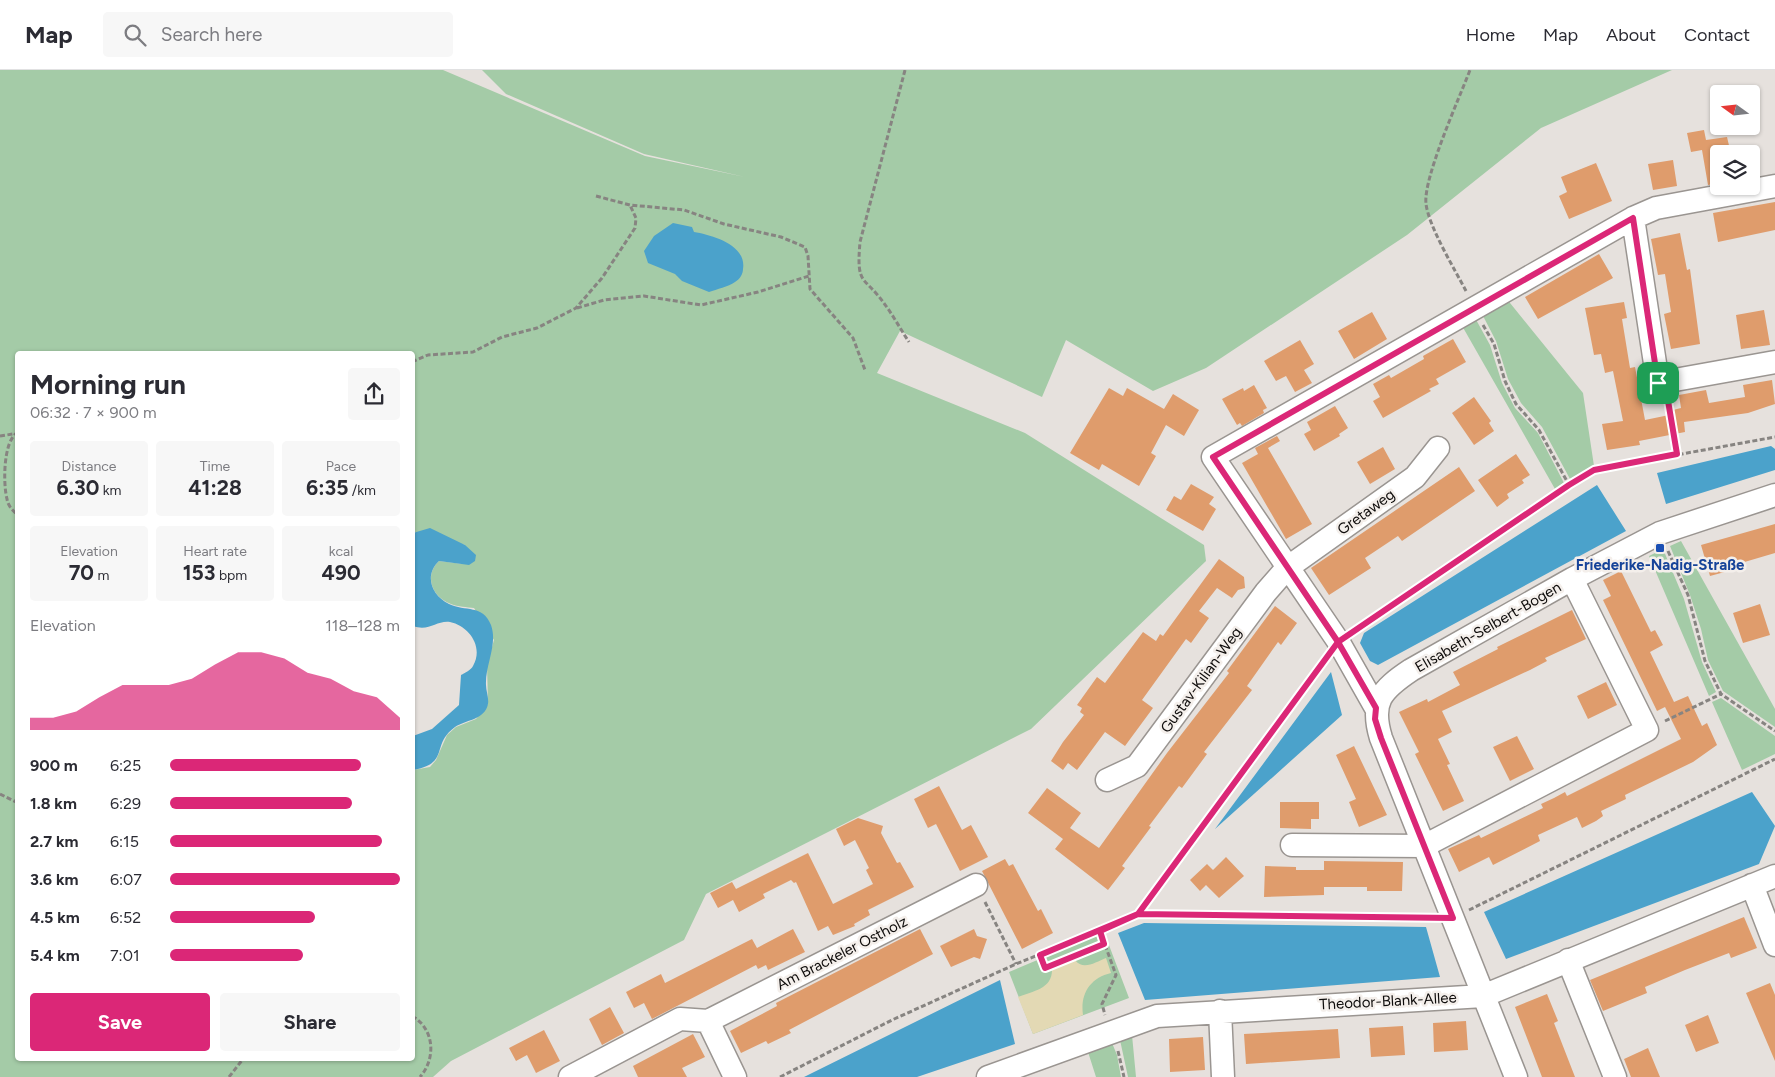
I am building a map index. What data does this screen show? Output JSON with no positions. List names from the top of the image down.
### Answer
{
  "streets": {
    "street": [
      "Gretaweg",
      "Elisabeth-Selbert-Bogen",
      "Gustav-Kilian-Weg",
      "Am Brackeler Ostholz",
      "Theodor-Blank-Allee"
    ]
  },
  "crossings": [
    ["Gretaweg", "Gustav-Kilian-Weg"]
  ],
  "places": {
    "transit": ["Friederike-Nadig-Straße"]
  },
  "north": "left",
  "page": {
    "header": "Map",
    "search": "Search here",
    "nav": [
      "Home",
      "Map",
      "About",
      "Contact"
    ],
    "heading": ["Morning run", "06:32 · 7 × 900 m"],
    "stats": [
      ["Distance", "6.30 km"],
      ["Time", "41:28"],
      ["Pace", "6:35 /km"],
      ["Elevation", "70 m"],
      ["Heart rate", "153 bpm"],
      ["kcal", "490"]
    ],
    "chart": ["Elevation", "118–128 m"],
    "list": [
      {
        "name": "900 m",
        "note": "6:25"
      },
      {
        "name": "1.8 km",
        "note": "6:29"
      },
      {
        "name": "2.7 km",
        "note": "6:15"
      },
      {
        "name": "3.6 km",
        "note": "6:07"
      },
      {
        "name": "4.5 km",
        "note": "6:52"
      },
      {
        "name": "5.4 km",
        "note": "7:01"
      }
    ],
    "buttons": ["Save", "Share"]
  }
}
